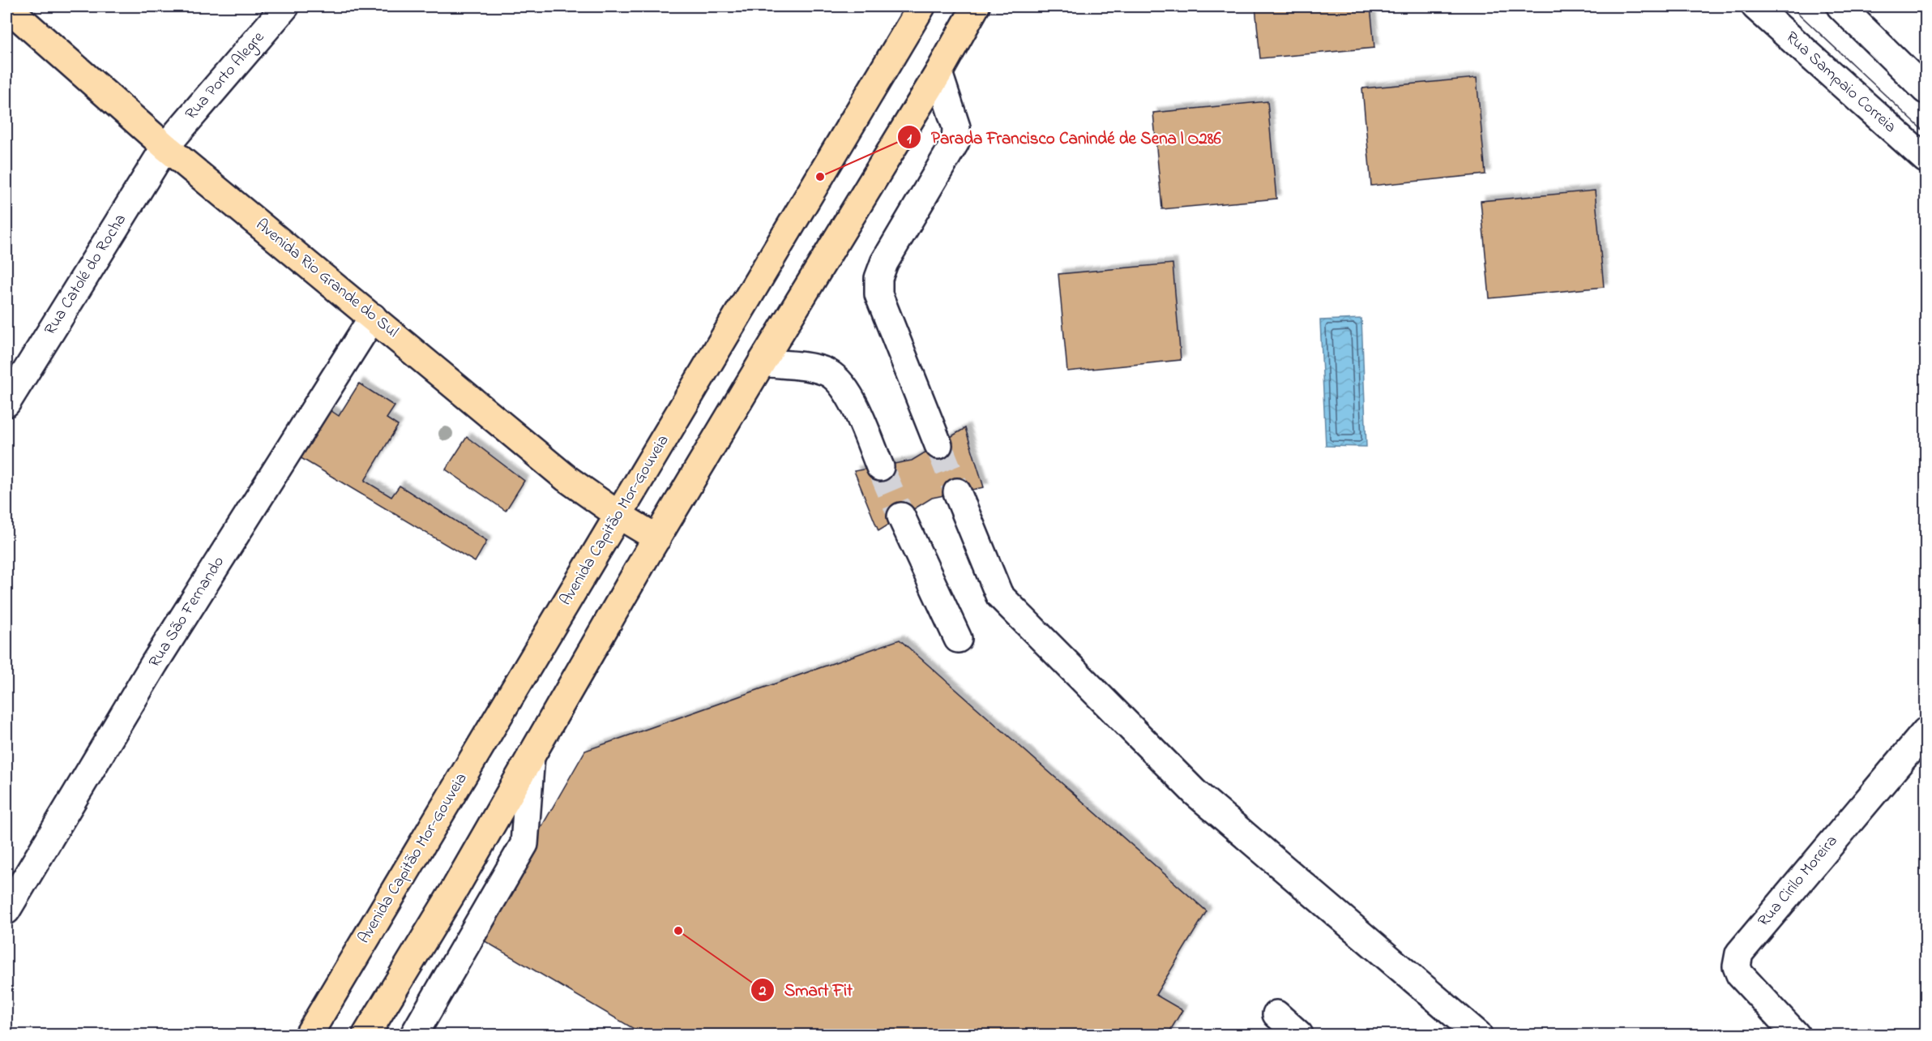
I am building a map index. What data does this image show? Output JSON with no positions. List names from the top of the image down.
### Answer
{
  "streets": {
    "main road": ["Avenida Rio Grande do Sul", "Avenida Capitão Mor-Gouveia"],
    "street": [
      "Rua Porto Alegre",
      "Rua Sampaio Correia",
      "Rua Catolé do Rocha",
      "Rua São Fernando",
      "Rua Cirilo Moreira"
    ]
  },
  "crossings": [
    ["Rua Porto Alegre", "Rua Catolé do Rocha"],
    ["Rua Porto Alegre", "Avenida Rio Grande do Sul"],
    ["Rua Catolé do Rocha", "Avenida Rio Grande do Sul"],
    ["Avenida Rio Grande do Sul", "Avenida Capitão Mor-Gouveia"],
    ["Avenida Rio Grande do Sul", "Rua São Fernando"]
  ],
  "places": ["Parada Francisco Canindé de Sena | O286", "Smart Fit"]
}
